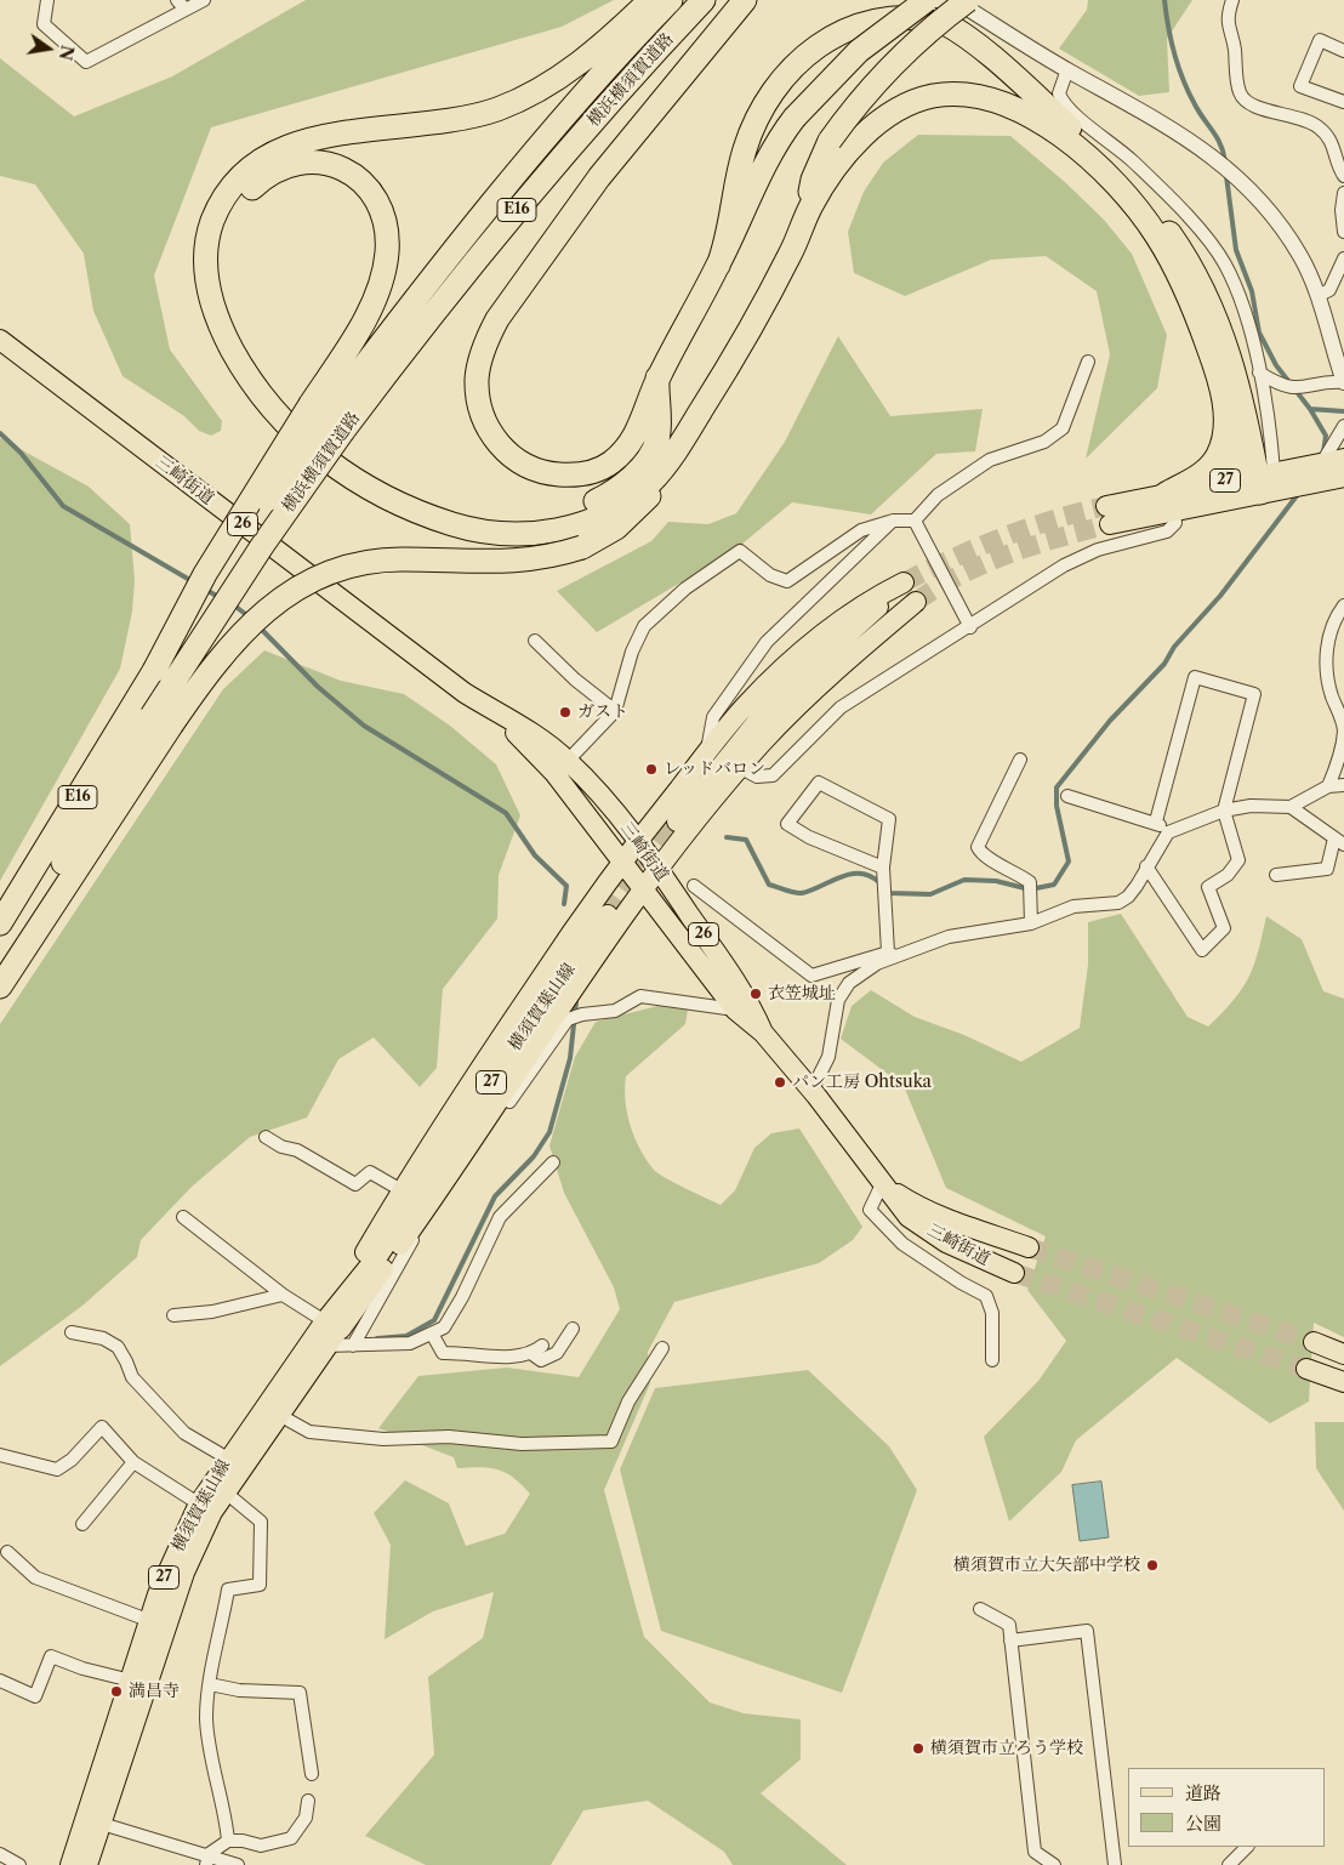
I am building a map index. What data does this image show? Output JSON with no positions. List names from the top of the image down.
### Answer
{
  "streets": {
    "highway": ["横浜横須賀道路", "E16"],
    "main road": [
      "三崎街道",
      "27",
      "26",
      "横須賀葉山線"
    ]
  },
  "crossings": [
    ["横浜横須賀道路", "E16"]
  ],
  "places": [
    "ガスト",
    "レッドバロン",
    "衣笠城址",
    "パン工房 Ohtsuka",
    "横須賀市立大矢部中学校",
    "満昌寺",
    "横須賀市立ろう学校"
  ],
  "legend": ["道路", "公園"],
  "north": "right"
}
